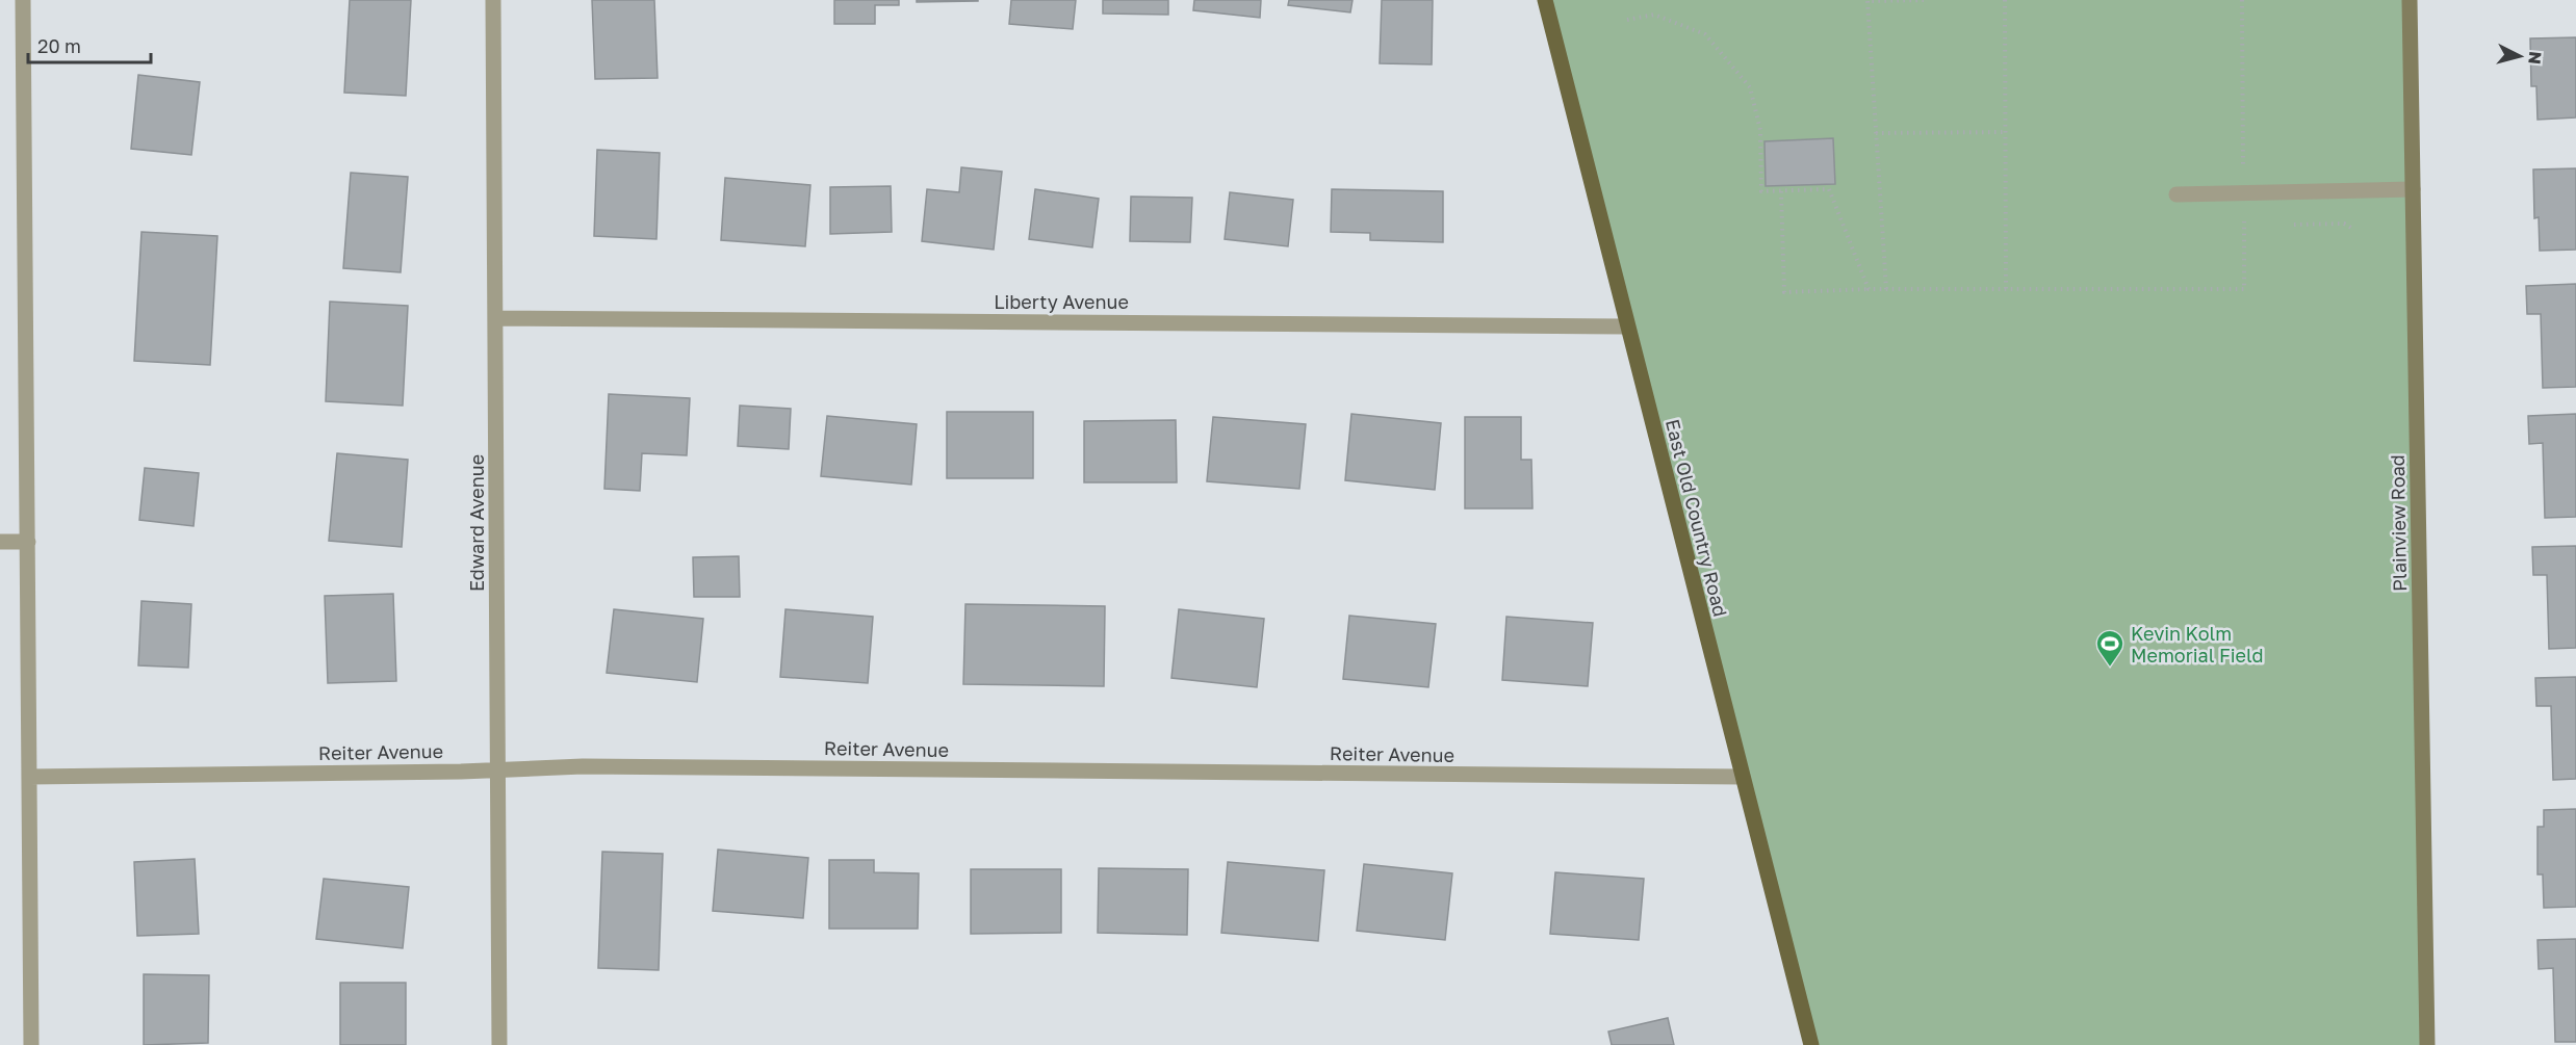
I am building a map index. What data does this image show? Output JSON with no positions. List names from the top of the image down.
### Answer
{
  "streets": {
    "main road": ["East Old Country Road", "Plainview Road"],
    "street": ["Liberty Avenue", "Edward Avenue", "Reiter Avenue"]
  },
  "crossings": [
    ["Liberty Avenue", "East Old Country Road"],
    ["Liberty Avenue", "Edward Avenue"],
    ["East Old Country Road", "Reiter Avenue"],
    ["Edward Avenue", "Reiter Avenue"]
  ],
  "places": {
    "sports": ["Kevin Kolm Memorial Field"]
  },
  "scale_bar": "20 m",
  "north": "right"
}
